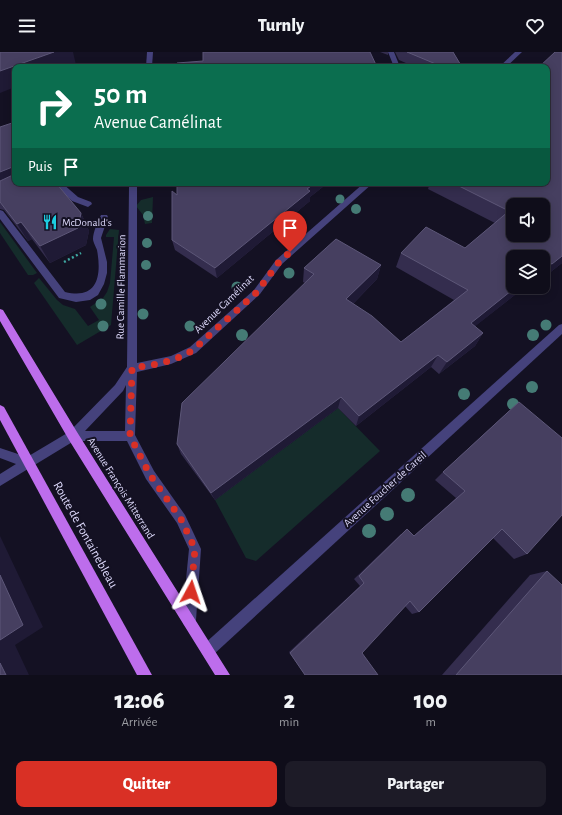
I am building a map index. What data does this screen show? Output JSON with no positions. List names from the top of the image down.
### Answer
{
  "streets": {
    "main road": ["Avenue François Mitterrand", "Route de Fontainebleau"],
    "street": ["Rue Camille Flammarion", "Avenue Camélinat", "Avenue Foucher de Careil"]
  },
  "crossings": [
    ["Rue Camille Flammarion", "Avenue Camélinat"],
    ["Avenue François Mitterrand", "Avenue Foucher de Careil"]
  ],
  "places": {
    "restaurant": ["McDonald's"]
  },
  "page": {
    "header": "Turnly",
    "turn": ["50 m", "Avenue Camélinat"],
    "then": "Puis",
    "eta": [
      "12:06",
      "Arrivée",
      "2",
      "min",
      "100",
      "m"
    ],
    "buttons": ["Quitter", "Partager"]
  }
}
